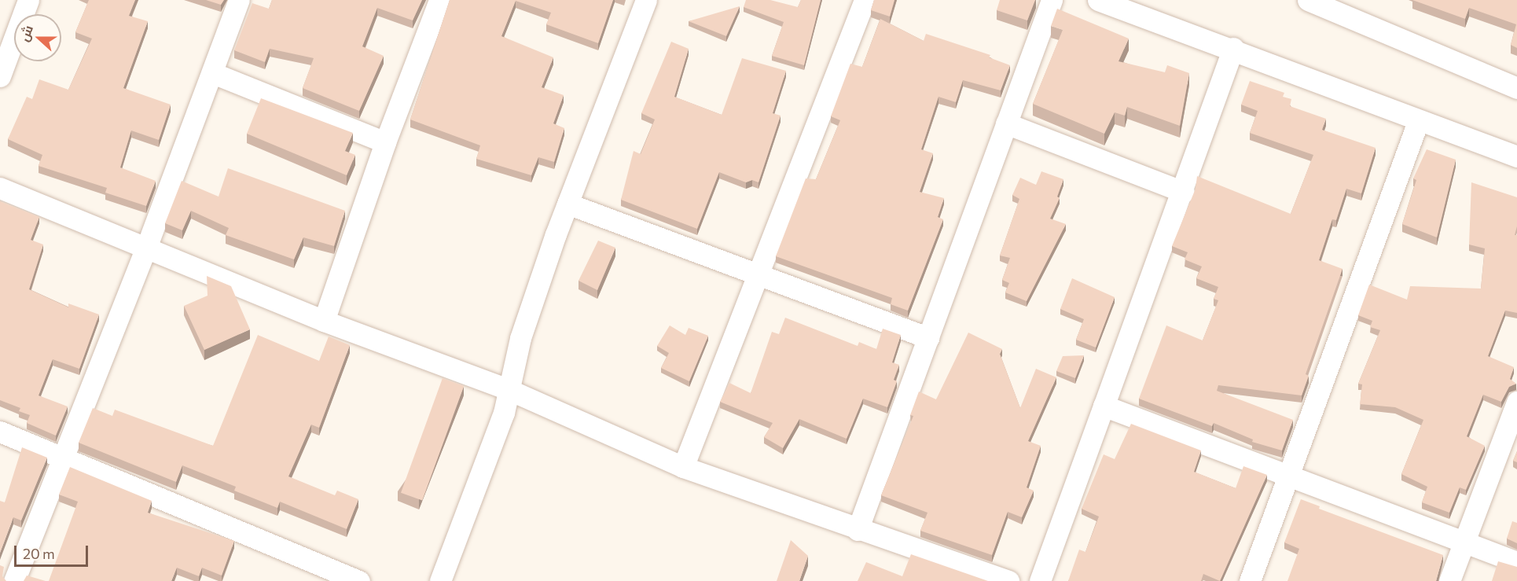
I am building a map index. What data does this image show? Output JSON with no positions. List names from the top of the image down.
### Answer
{
  "scale_bar": "20 m",
  "north": "left"
}
